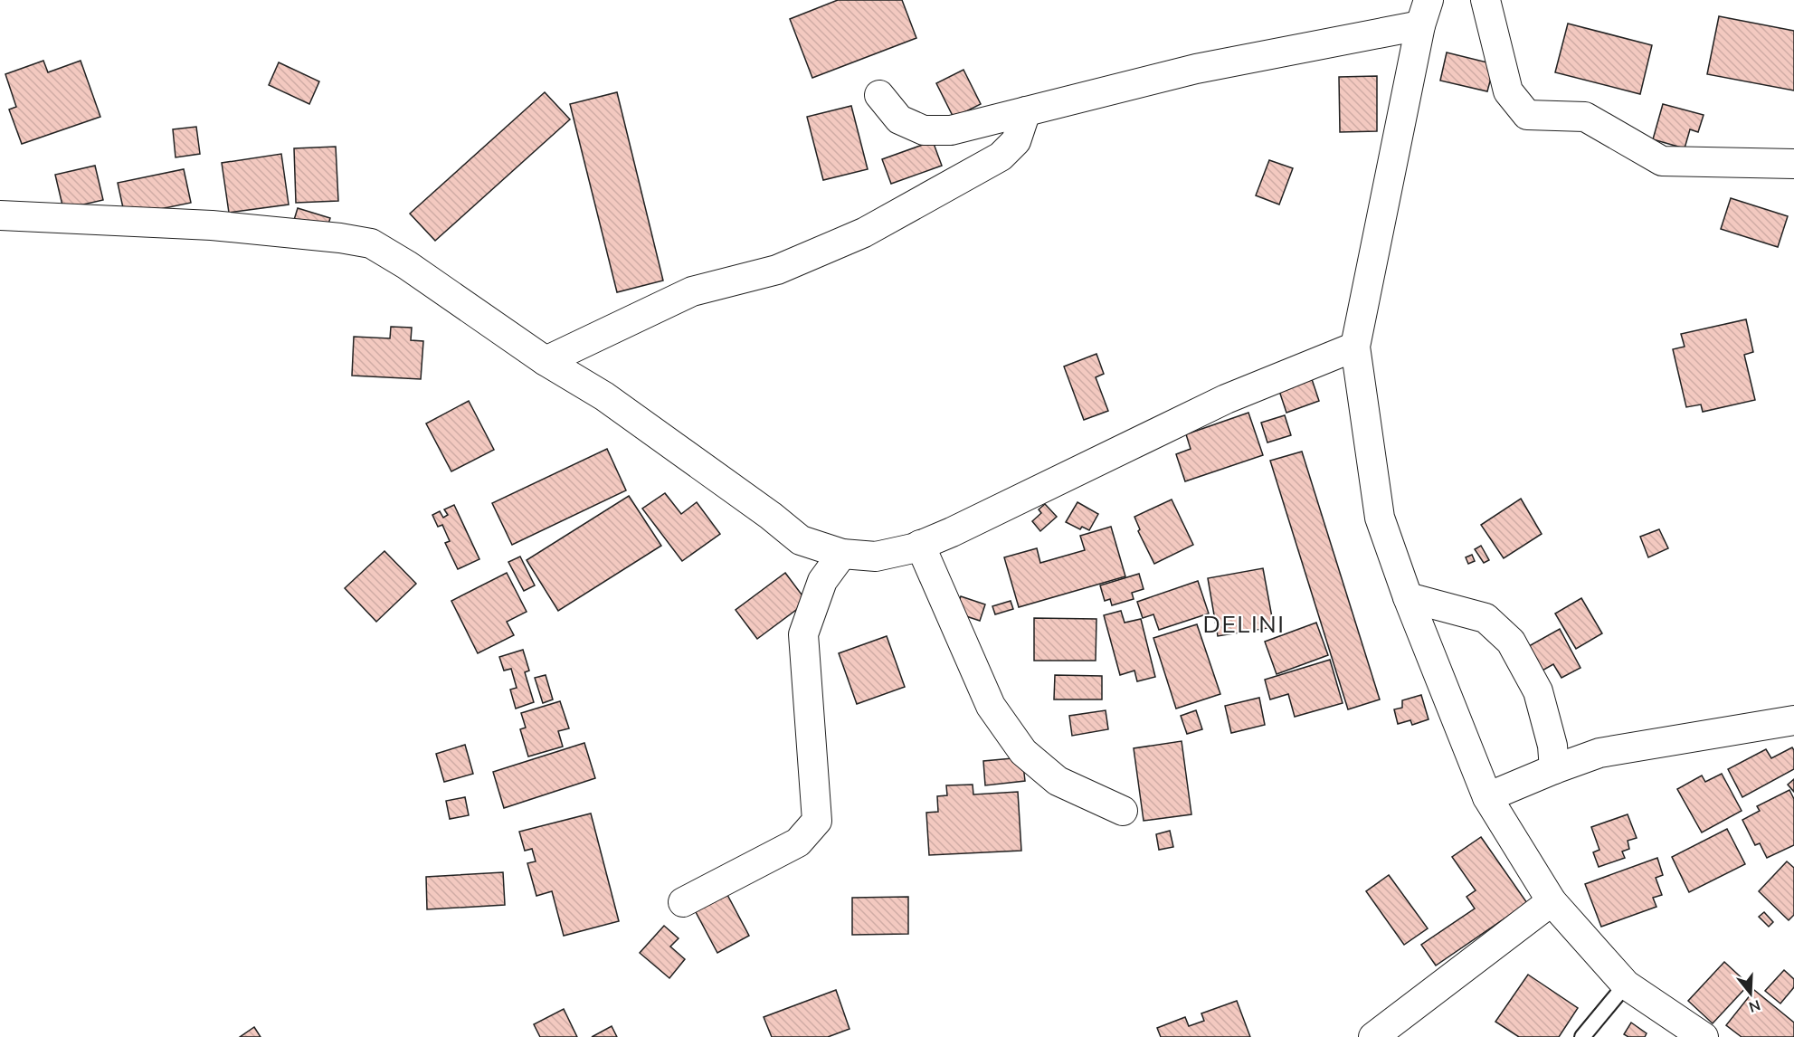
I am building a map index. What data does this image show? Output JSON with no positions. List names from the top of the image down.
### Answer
{
  "districts": ["DELINI"],
  "north": "bottom"
}
